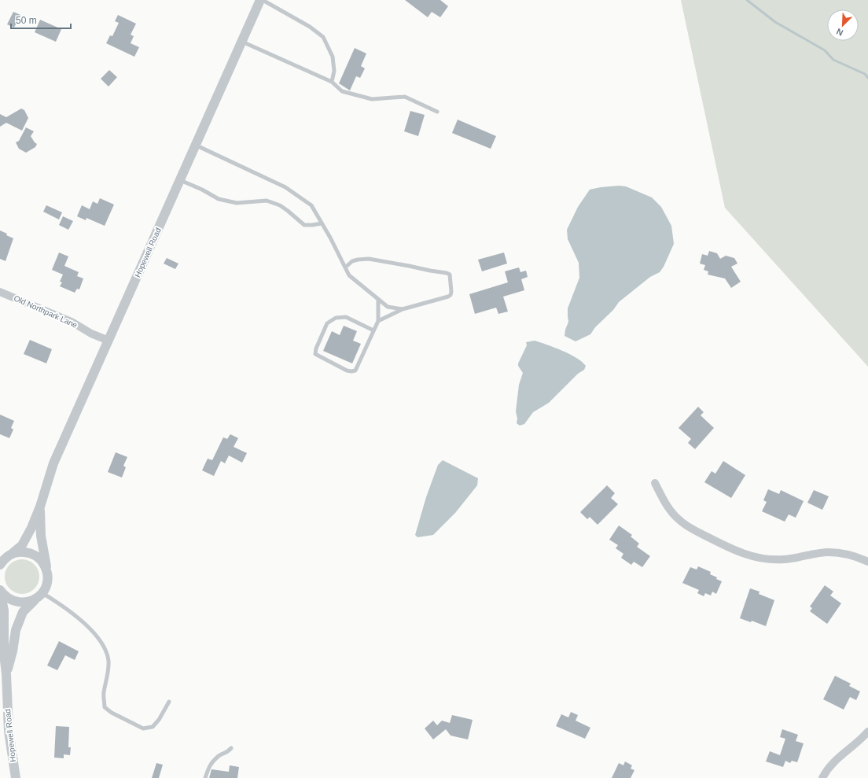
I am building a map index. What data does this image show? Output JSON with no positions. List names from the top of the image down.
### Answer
{
  "streets": {
    "street": ["Hopewell Road", "Old Northpark Lane"]
  },
  "crossings": [
    ["Hopewell Road", "Old Northpark Lane"]
  ],
  "scale_bar": "50 m",
  "north": "bottom left"
}
